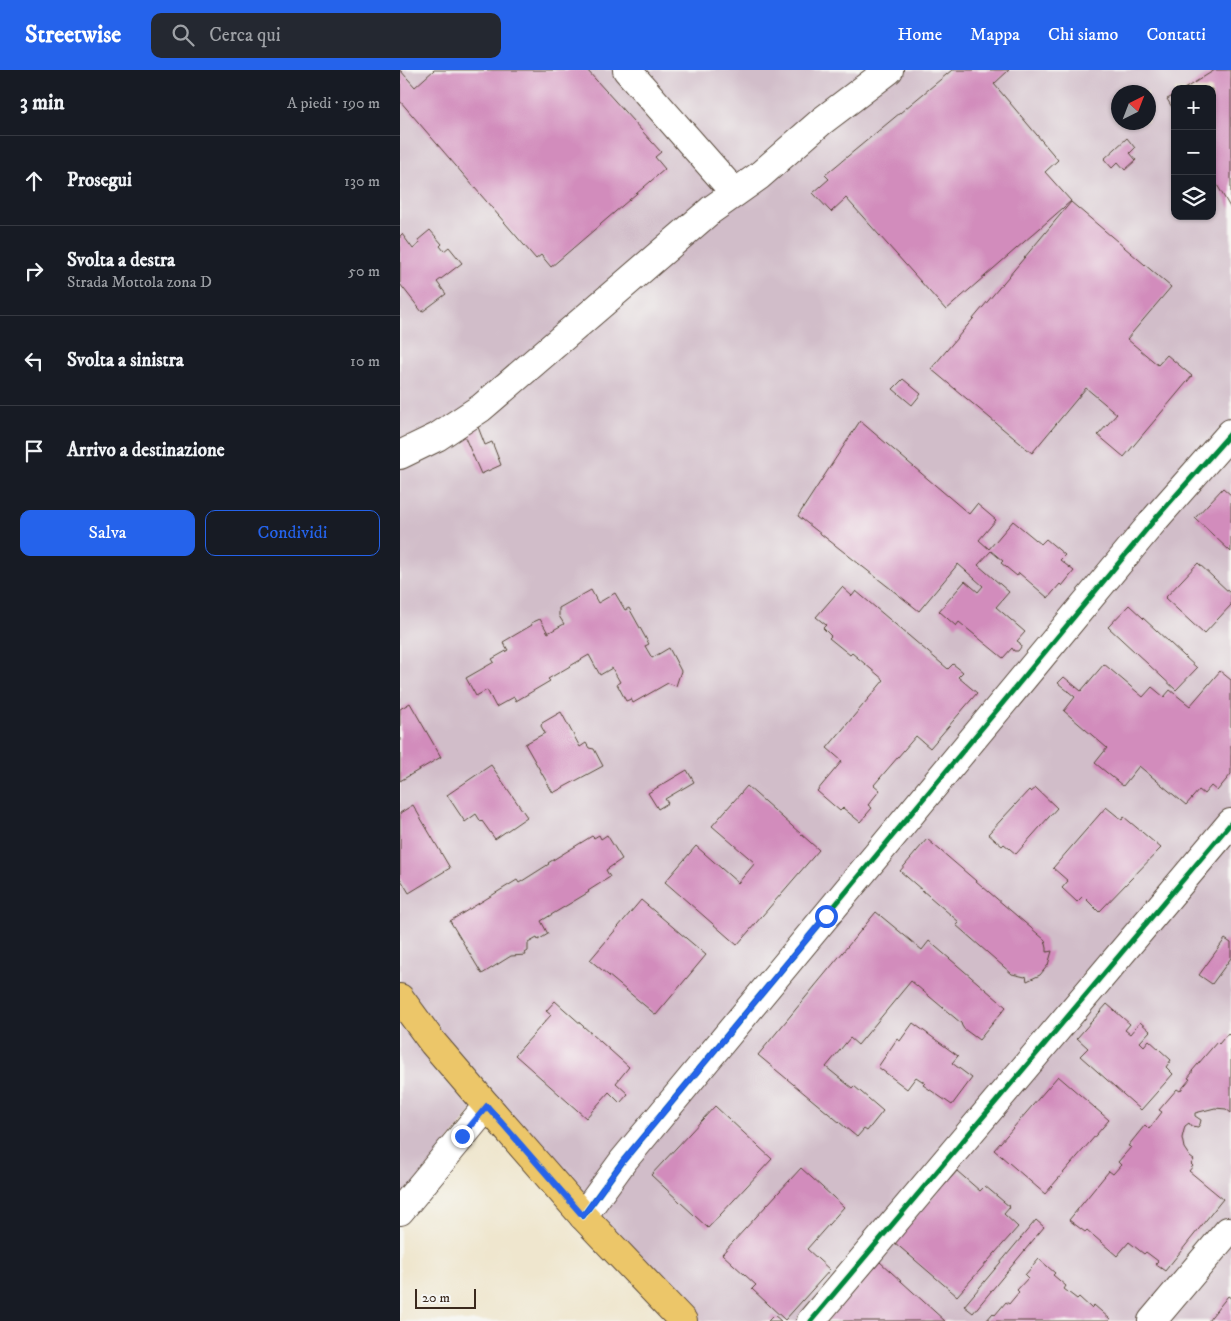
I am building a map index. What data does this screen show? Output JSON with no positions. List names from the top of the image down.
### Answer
{
  "scale_bar": "20 m",
  "north": "top right",
  "page": {
    "header": "Streetwise",
    "search": "Cerca qui",
    "nav": [
      "Home",
      "Mappa",
      "Chi siamo",
      "Contatti"
    ],
    "heading": ["3 min", "A piedi · 190 m"],
    "map_buttons": ["+", "−"],
    "list": [
      ["Prosegui", "130 m"],
      ["Svolta a destra", "Strada Mottola zona D", "50 m"],
      ["Svolta a sinistra", "10 m"],
      "Arrivo a destinazione"
    ],
    "buttons": ["Salva", "Condividi"],
    "scale": "20 m"
  }
}
